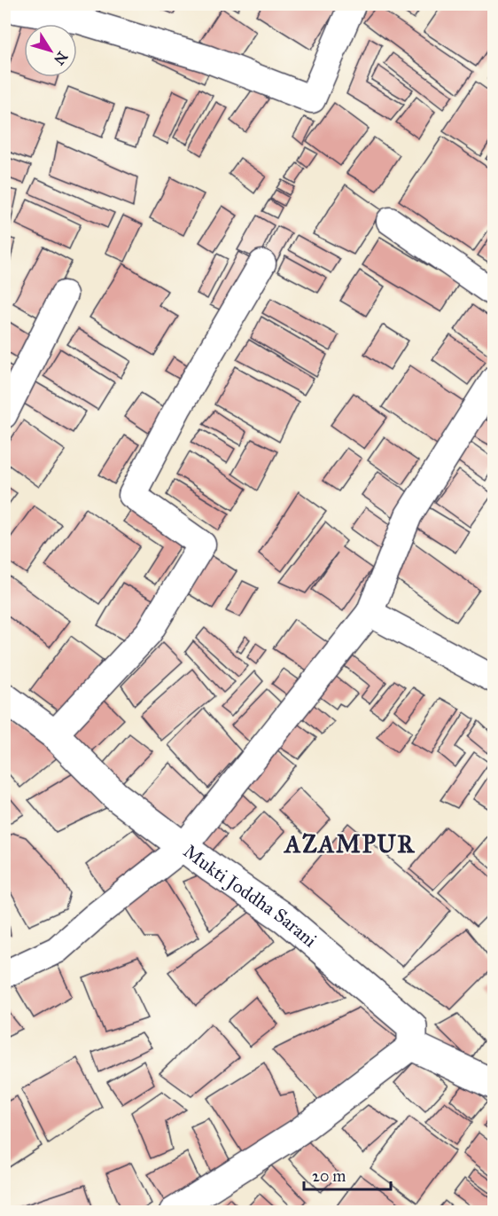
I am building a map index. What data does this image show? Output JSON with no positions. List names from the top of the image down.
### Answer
{
  "streets": {
    "street": ["Mukti Joddha Sarani"]
  },
  "districts": ["AZAMPUR"],
  "scale_bar": "20 m",
  "north": "bottom right"
}
